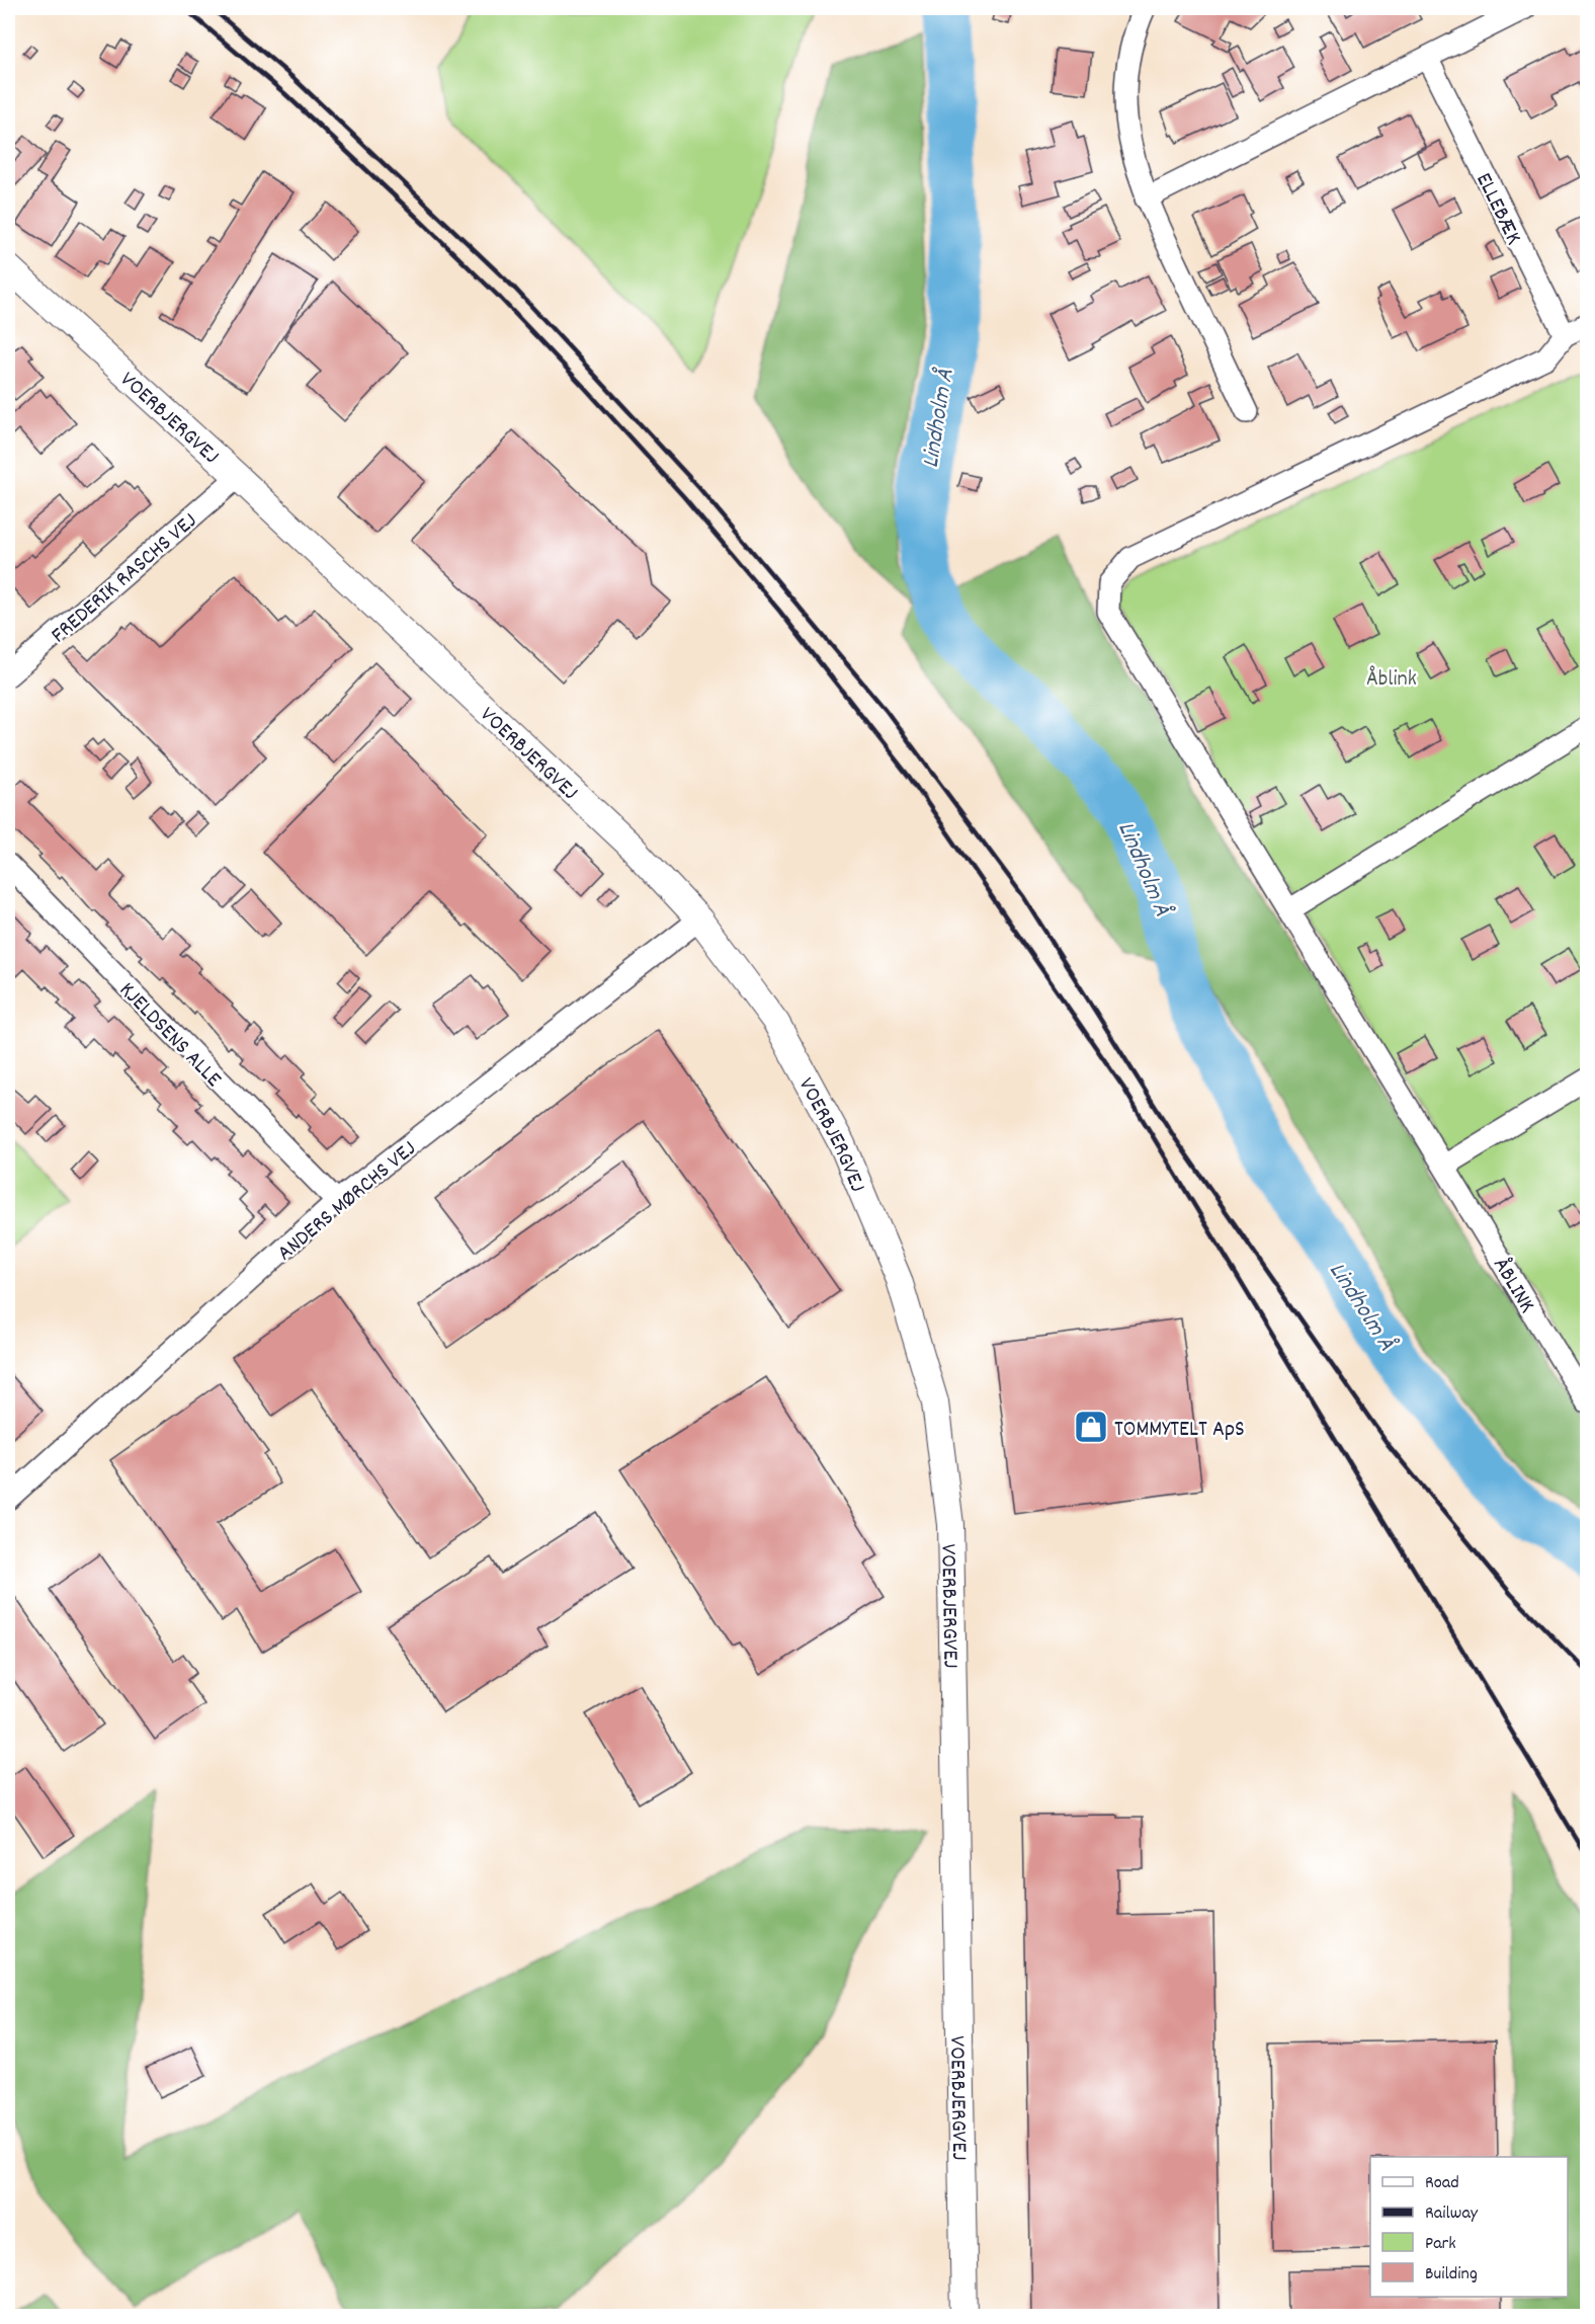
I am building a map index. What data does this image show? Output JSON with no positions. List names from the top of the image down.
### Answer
{
  "streets": {
    "street": [
      "ELLEBÆK",
      "VOERBJERGVEJ",
      "FREDERIK RASCHS VEJ",
      "KJELDSENS ALLE",
      "ANDERS MØRCHS VEJ",
      "ÅBLINK"
    ]
  },
  "crossings": [
    ["ELLEBÆK", "ÅBLINK"],
    ["VOERBJERGVEJ", "FREDERIK RASCHS VEJ"],
    ["VOERBJERGVEJ", "ANDERS MØRCHS VEJ"],
    ["KJELDSENS ALLE", "ANDERS MØRCHS VEJ"]
  ],
  "water": ["Lindholm Å"],
  "parks": ["Åblink"],
  "places": {
    "shop": ["TOMMYTELT ApS"]
  },
  "legend": [
    "Road",
    "Railway",
    "Park",
    "Building"
  ]
}
